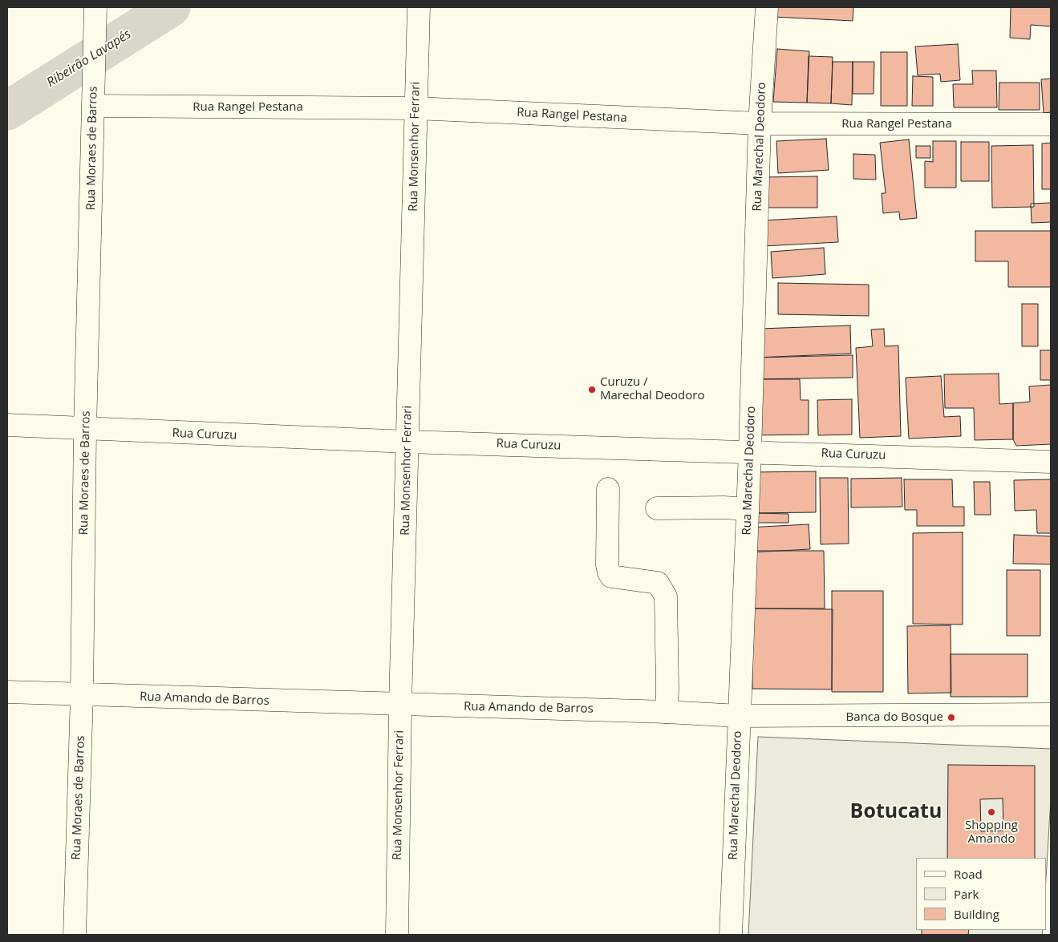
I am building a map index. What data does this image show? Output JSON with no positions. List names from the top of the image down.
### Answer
{
  "streets": {
    "street": [
      "Rua Rangel Pestana",
      "Rua Monsenhor Ferrari",
      "Rua Marechal Deodoro",
      "Rua Moraes de Barros",
      "Rua Curuzu",
      "Rua Amando de Barros"
    ]
  },
  "crossings": [
    ["Rua Rangel Pestana", "Rua Monsenhor Ferrari"],
    ["Rua Rangel Pestana", "Rua Marechal Deodoro"],
    ["Rua Rangel Pestana", "Rua Moraes de Barros"],
    ["Rua Monsenhor Ferrari", "Rua Curuzu"],
    ["Rua Monsenhor Ferrari", "Rua Amando de Barros"],
    ["Rua Marechal Deodoro", "Rua Curuzu"],
    ["Rua Marechal Deodoro", "Rua Amando de Barros"],
    ["Rua Moraes de Barros", "Rua Curuzu"],
    ["Rua Moraes de Barros", "Rua Amando de Barros"]
  ],
  "districts": ["Botucatu"],
  "water": ["Ribeirão Lavapés"],
  "places": ["Curuzu / Marechal Deodoro", "Banca do Bosque", "Shopping Amando"],
  "legend": ["Road", "Park", "Building"]
}
